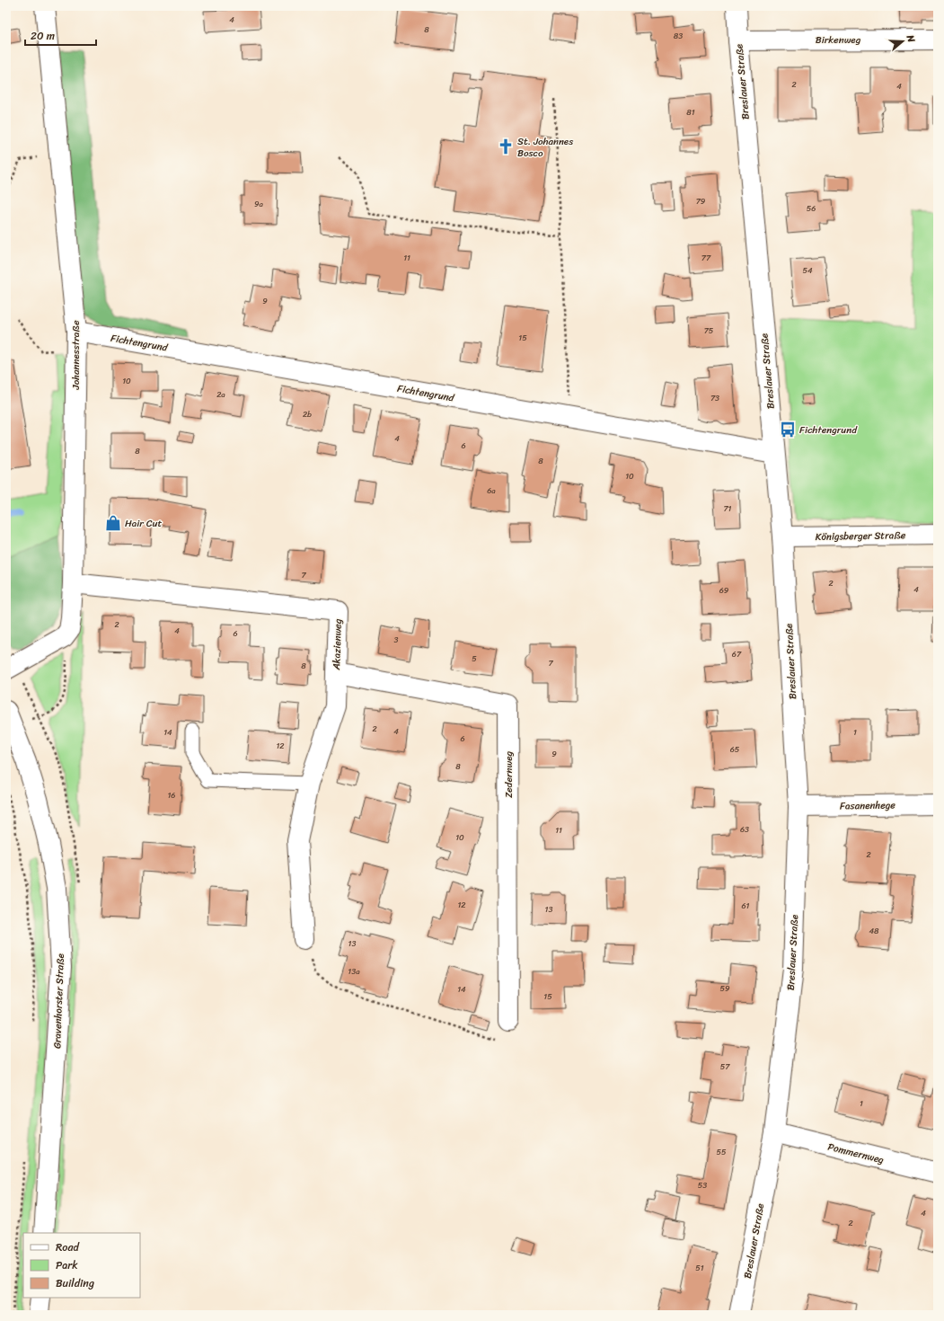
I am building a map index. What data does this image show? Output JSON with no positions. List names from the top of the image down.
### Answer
{
  "streets": {
    "street": [
      "Birkenweg",
      "Breslauer Straße",
      "Fichtengrund",
      "Johannesstraße",
      "Königsberger Straße",
      "Akazienweg",
      "Zedernweg",
      "Fasanenhege",
      "Gravenhorster Straße",
      "Pommernweg"
    ]
  },
  "crossings": [
    ["Birkenweg", "Breslauer Straße"],
    ["Breslauer Straße", "Fichtengrund"],
    ["Breslauer Straße", "Königsberger Straße"],
    ["Breslauer Straße", "Fasanenhege"],
    ["Breslauer Straße", "Pommernweg"],
    ["Fichtengrund", "Johannesstraße"],
    ["Johannesstraße", "Akazienweg"],
    ["Akazienweg", "Zedernweg"]
  ],
  "places": {
    "church": ["St. Johannes Bosco"],
    "bus stop": ["Fichtengrund"],
    "shop": ["Hair Cut"]
  },
  "house_numbers": [
    "4",
    "8",
    "83",
    "2",
    "4",
    "81",
    "79",
    "9a",
    "56",
    "11",
    "77",
    "54",
    "9",
    "75",
    "15",
    "10",
    "2a",
    "73",
    "2b",
    "4",
    "6",
    "8",
    "8",
    "10",
    "6a",
    "71",
    "7",
    "2",
    "4",
    "69",
    "2",
    "4",
    "6",
    "3",
    "67",
    "5",
    "7",
    "8",
    "2",
    "4",
    "14",
    "1",
    "6",
    "12",
    "65",
    "9",
    "8",
    "16",
    "63",
    "11",
    "10",
    "2",
    "12",
    "61",
    "13",
    "48",
    "13",
    "13a",
    "59",
    "14",
    "15",
    "57",
    "1",
    "55",
    "53",
    "4",
    "2",
    "51"
  ],
  "legend": ["Road", "Park", "Building"],
  "scale_bar": "20 m",
  "north": "right"
}
